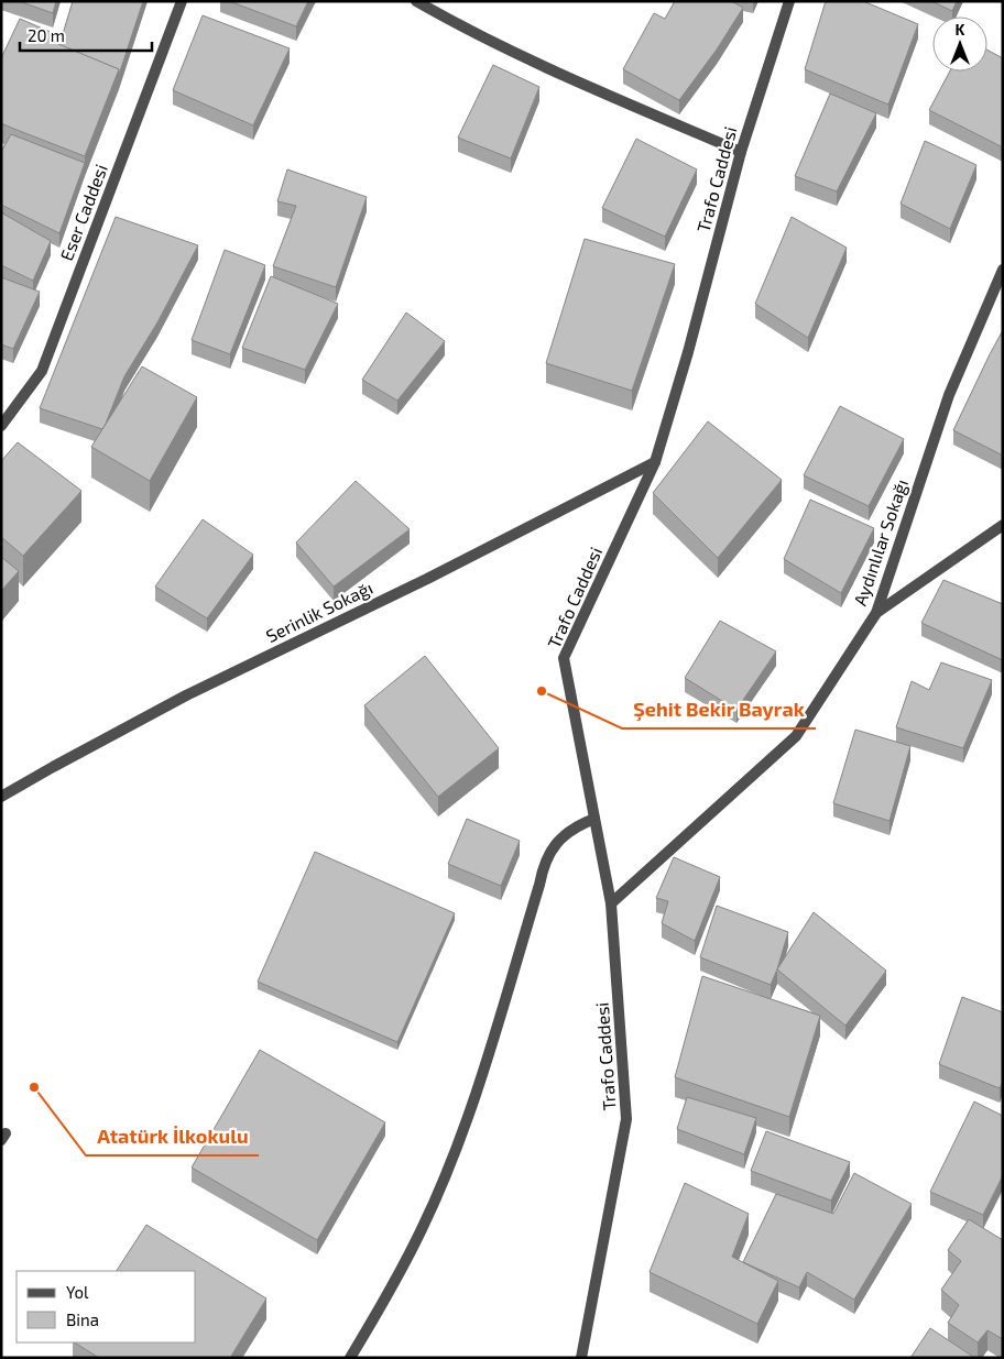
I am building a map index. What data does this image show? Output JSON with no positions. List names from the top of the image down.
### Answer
{
  "streets": {
    "street": [
      "Trafo Caddesi",
      "Eser Caddesi",
      "Aydınlılar Sokağı",
      "Serinlik Sokağı"
    ]
  },
  "crossings": [
    ["Trafo Caddesi", "Aydınlılar Sokağı"],
    ["Trafo Caddesi", "Serinlik Sokağı"]
  ],
  "places": ["Şehit Bekir Bayrak", "Atatürk İlkokulu"],
  "legend": ["Yol", "Bina"],
  "scale_bar": "20 m",
  "north": "top"
}
